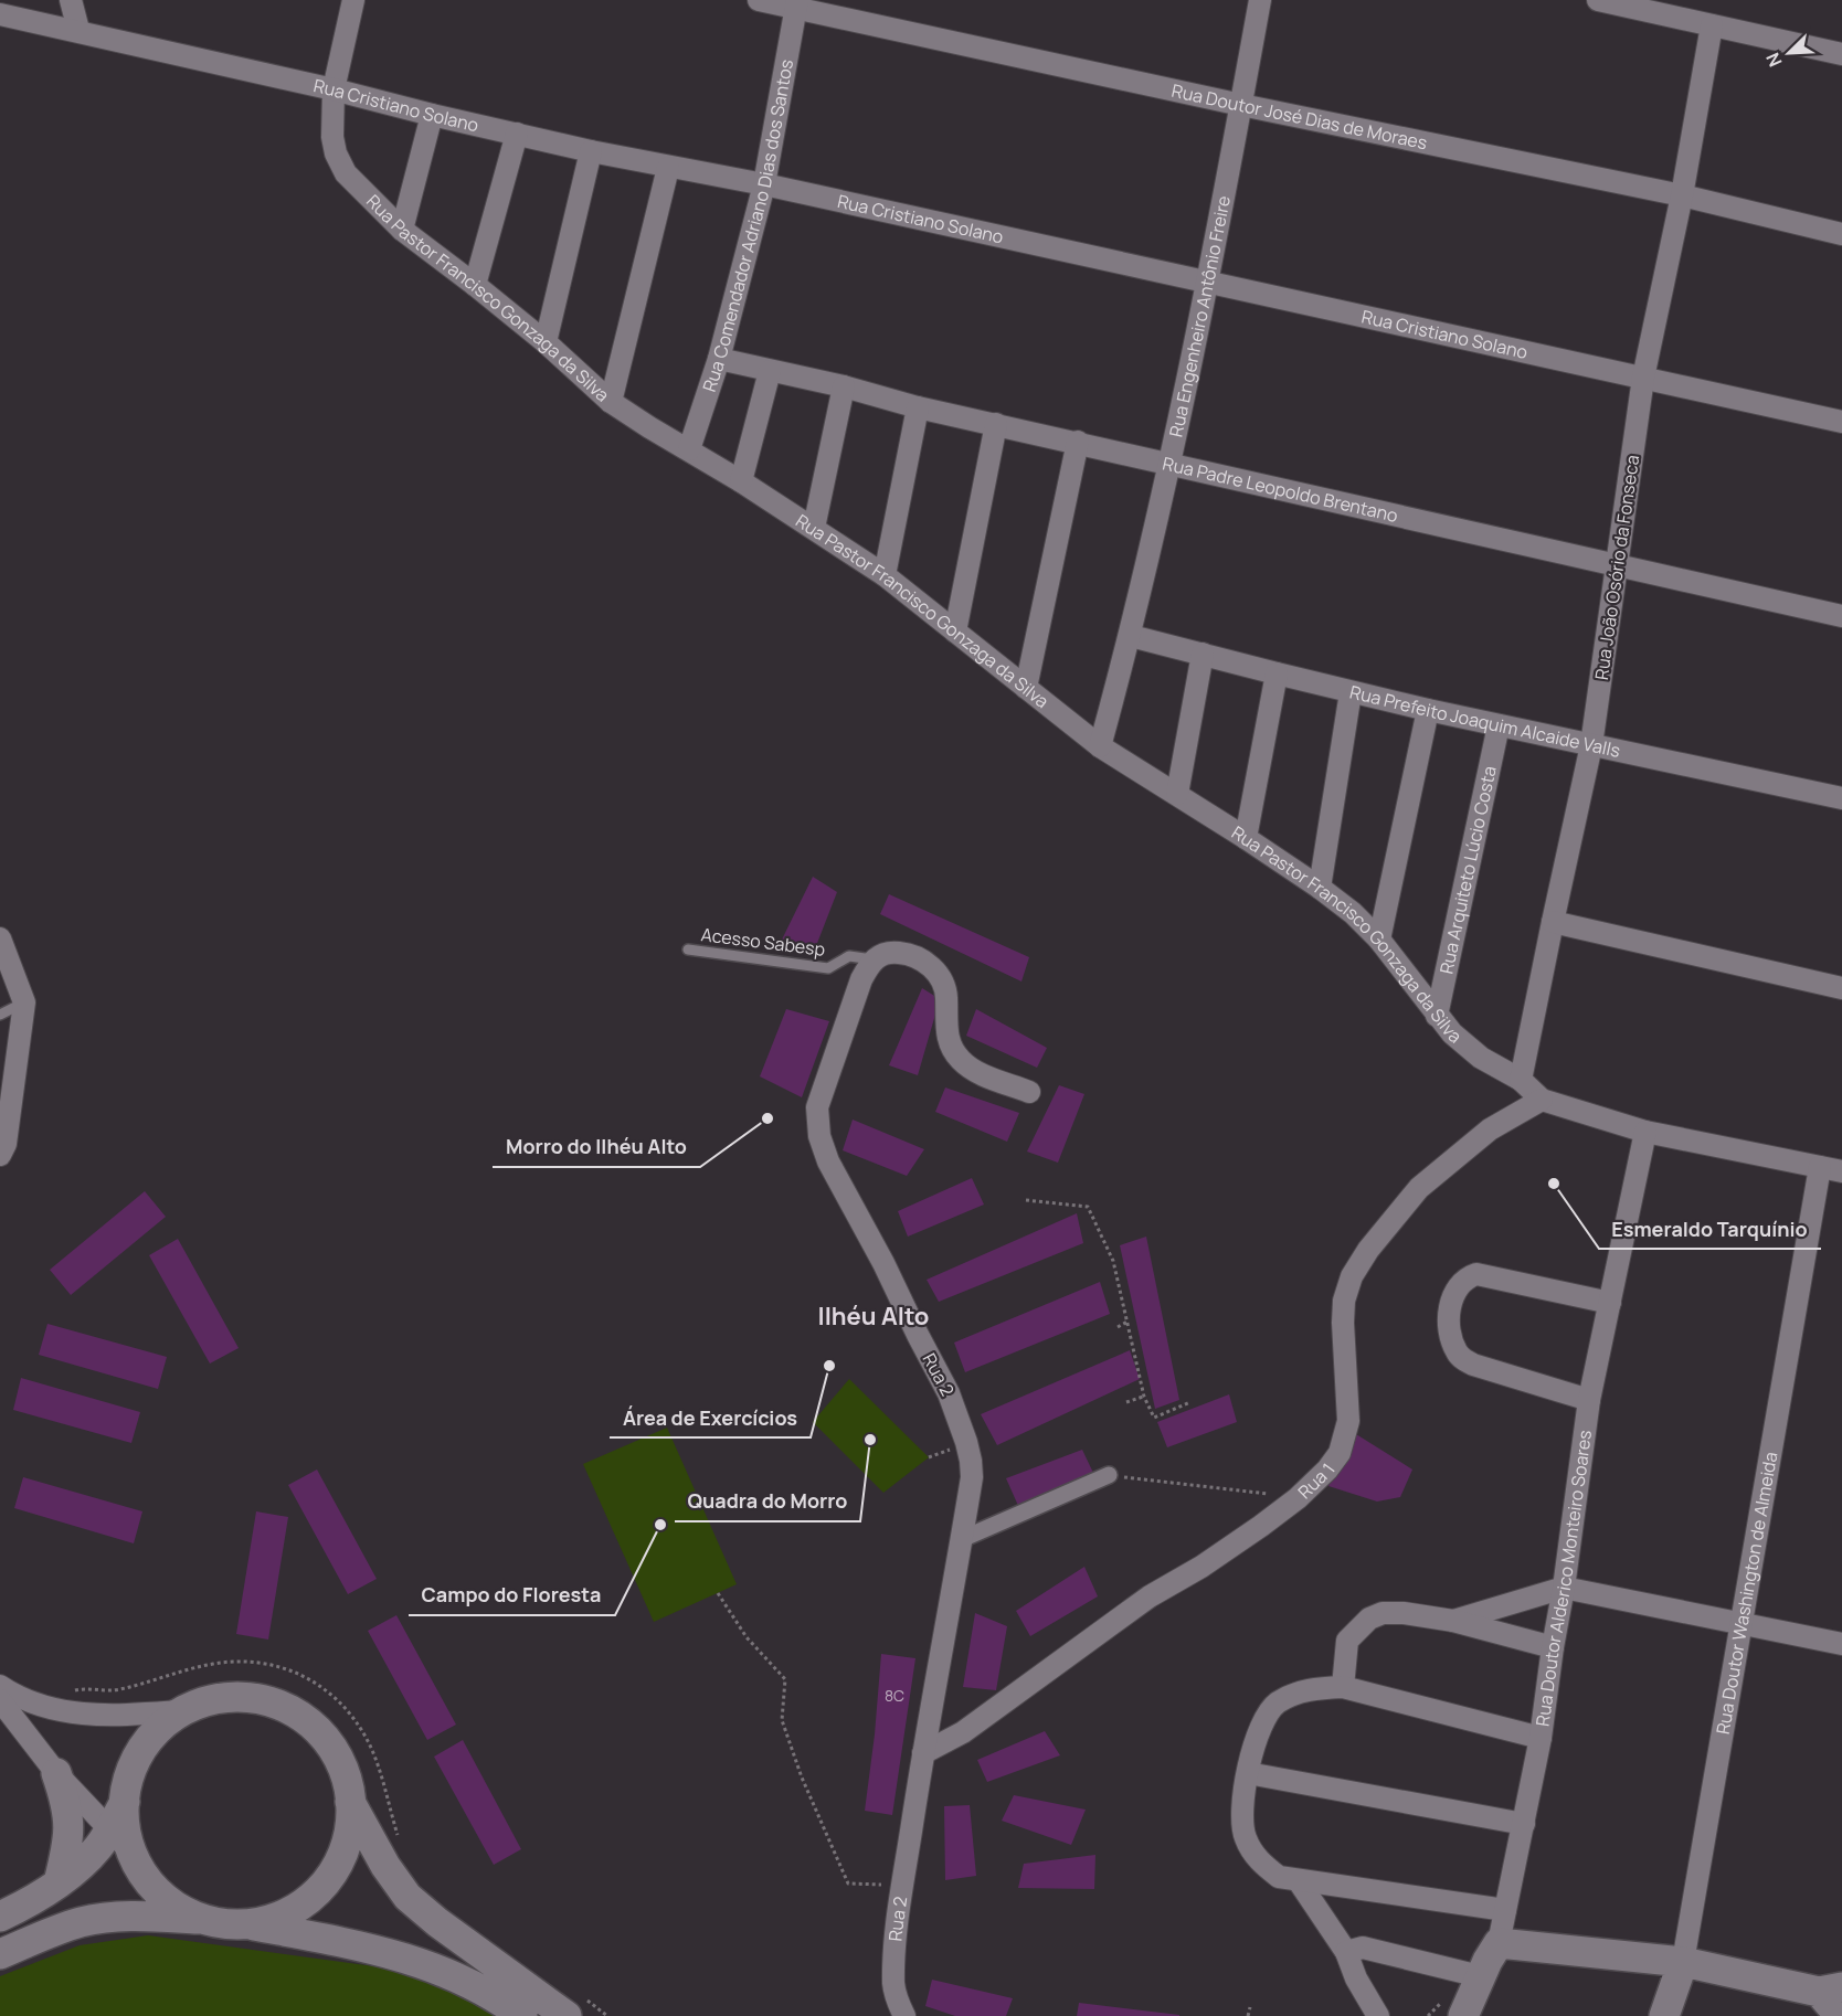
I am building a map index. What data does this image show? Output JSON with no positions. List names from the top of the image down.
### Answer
{
  "streets": {
    "main road": ["Rua Doutor Alderico Monteiro Soares", "Rua Doutor Washington de Almeida"],
    "street": [
      "Rua Cristiano Solano",
      "Rua Doutor José Dias de Moraes",
      "Rua Comendador Adriano Dias dos Santos",
      "Rua Pastor Francisco Gonzaga da Silva",
      "Rua Engenheiro Antônio Freire",
      "Rua Padre Leopoldo Brentano",
      "Rua João Osório da Fonseca",
      "Rua Prefeito Joaquim Alcaide Valls",
      "Rua Arquiteto Lúcio Costa",
      "Rua 2",
      "Rua 1"
    ],
    "lane": ["Acesso Sabesp"]
  },
  "crossings": [
    ["Rua Cristiano Solano", "Rua Comendador Adriano Dias dos Santos"],
    ["Rua Cristiano Solano", "Rua Pastor Francisco Gonzaga da Silva"],
    ["Rua Cristiano Solano", "Rua Engenheiro Antônio Freire"],
    ["Rua Cristiano Solano", "Rua João Osório da Fonseca"],
    ["Rua Doutor José Dias de Moraes", "Rua Comendador Adriano Dias dos Santos"],
    ["Rua Doutor José Dias de Moraes", "Rua Engenheiro Antônio Freire"],
    ["Rua Doutor José Dias de Moraes", "Rua João Osório da Fonseca"],
    ["Rua Comendador Adriano Dias dos Santos", "Rua Pastor Francisco Gonzaga da Silva"],
    ["Rua Comendador Adriano Dias dos Santos", "Rua Padre Leopoldo Brentano"],
    ["Rua Pastor Francisco Gonzaga da Silva", "Rua Engenheiro Antônio Freire"],
    ["Rua Pastor Francisco Gonzaga da Silva", "Rua João Osório da Fonseca"],
    ["Rua Pastor Francisco Gonzaga da Silva", "Rua Arquiteto Lúcio Costa"],
    ["Rua Engenheiro Antônio Freire", "Rua Padre Leopoldo Brentano"],
    ["Rua Engenheiro Antônio Freire", "Rua Prefeito Joaquim Alcaide Valls"],
    ["Rua Padre Leopoldo Brentano", "Rua João Osório da Fonseca"],
    ["Rua João Osório da Fonseca", "Rua Prefeito Joaquim Alcaide Valls"],
    ["Rua Prefeito Joaquim Alcaide Valls", "Rua Arquiteto Lúcio Costa"],
    ["Acesso Sabesp", "Rua 2"],
    ["Rua 2", "Rua 1"]
  ],
  "districts": ["Ilhéu Alto"],
  "places": [
    "Morro do Ilhéu Alto",
    "Esmeraldo Tarquínio",
    "Área de Exercícios",
    "Quadra do Morro",
    "Campo do Floresta"
  ],
  "house_numbers": ["8C"],
  "north": "bottom left"
}
